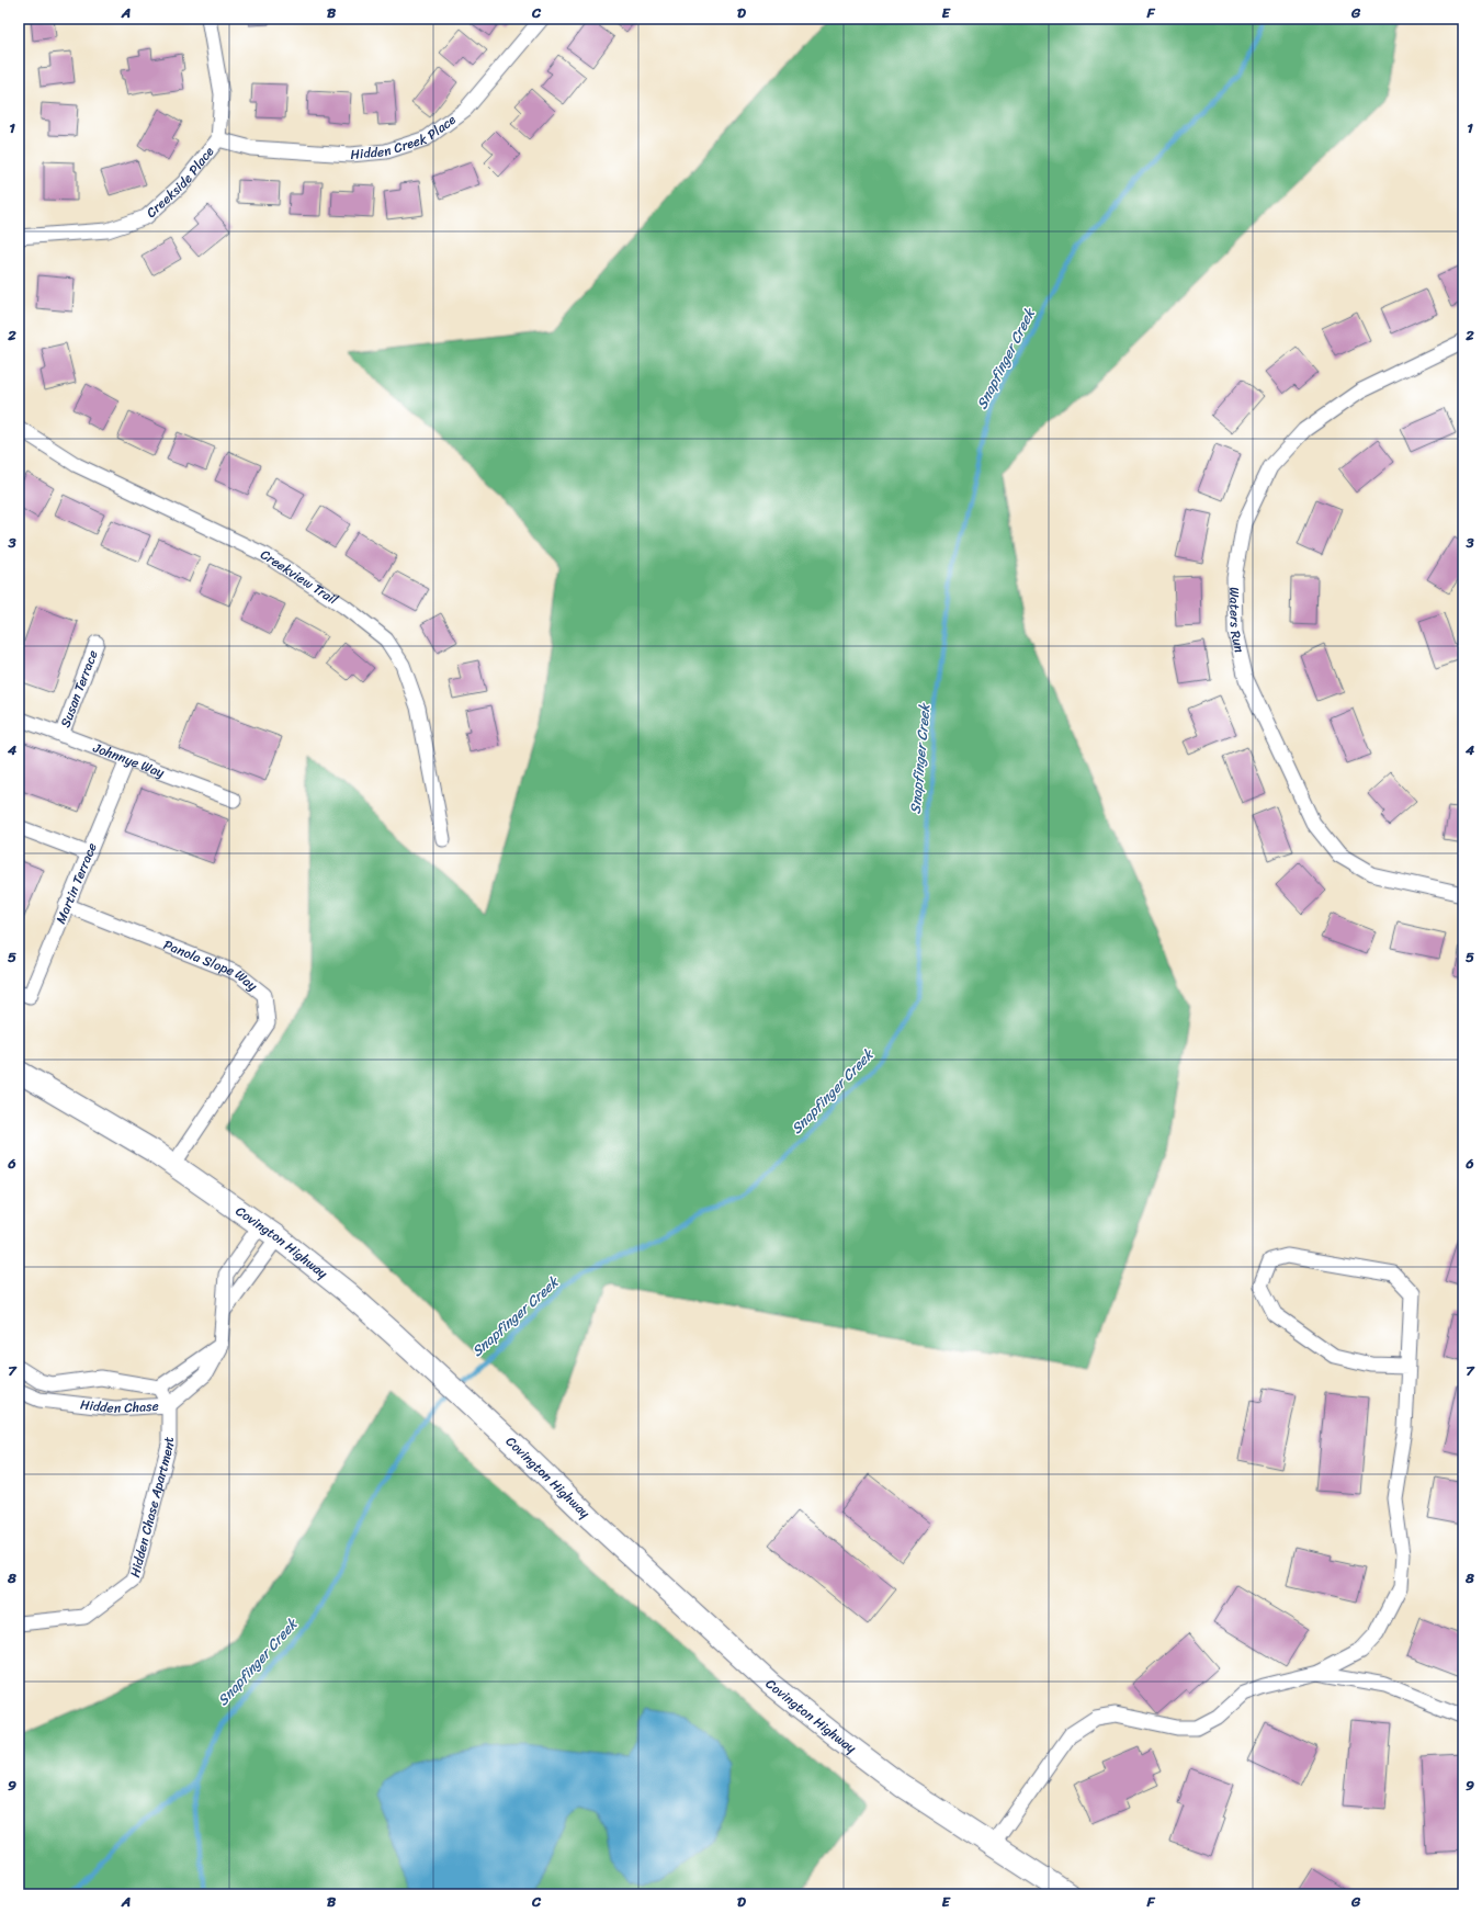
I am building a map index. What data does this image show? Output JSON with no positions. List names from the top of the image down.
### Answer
{
  "streets": {
    "main road": ["Covington Highway"],
    "street": [
      "Hidden Creek Place",
      "Creekside Place",
      "Creekview Trail",
      "Waters Run",
      "Susan Terrace",
      "Johnnye Way",
      "Martin Terrace",
      "Panola Slope Way",
      "Hidden Chase",
      "Hidden Chase Apartment"
    ]
  },
  "crossings": [
    ["Hidden Creek Place", "Creekside Place"],
    ["Susan Terrace", "Johnnye Way"],
    ["Johnnye Way", "Martin Terrace"],
    ["Martin Terrace", "Panola Slope Way"],
    ["Panola Slope Way", "Covington Highway"],
    ["Covington Highway", "Hidden Chase"],
    ["Hidden Chase", "Hidden Chase Apartment"]
  ],
  "water": ["Snapfinger Creek"],
  "grid": {
    "columns": [
      "A",
      "B",
      "C",
      "D",
      "E",
      "F",
      "G"
    ],
    "rows": [
      "1",
      "2",
      "3",
      "4",
      "5",
      "6",
      "7",
      "8",
      "9"
    ]
  }
}
